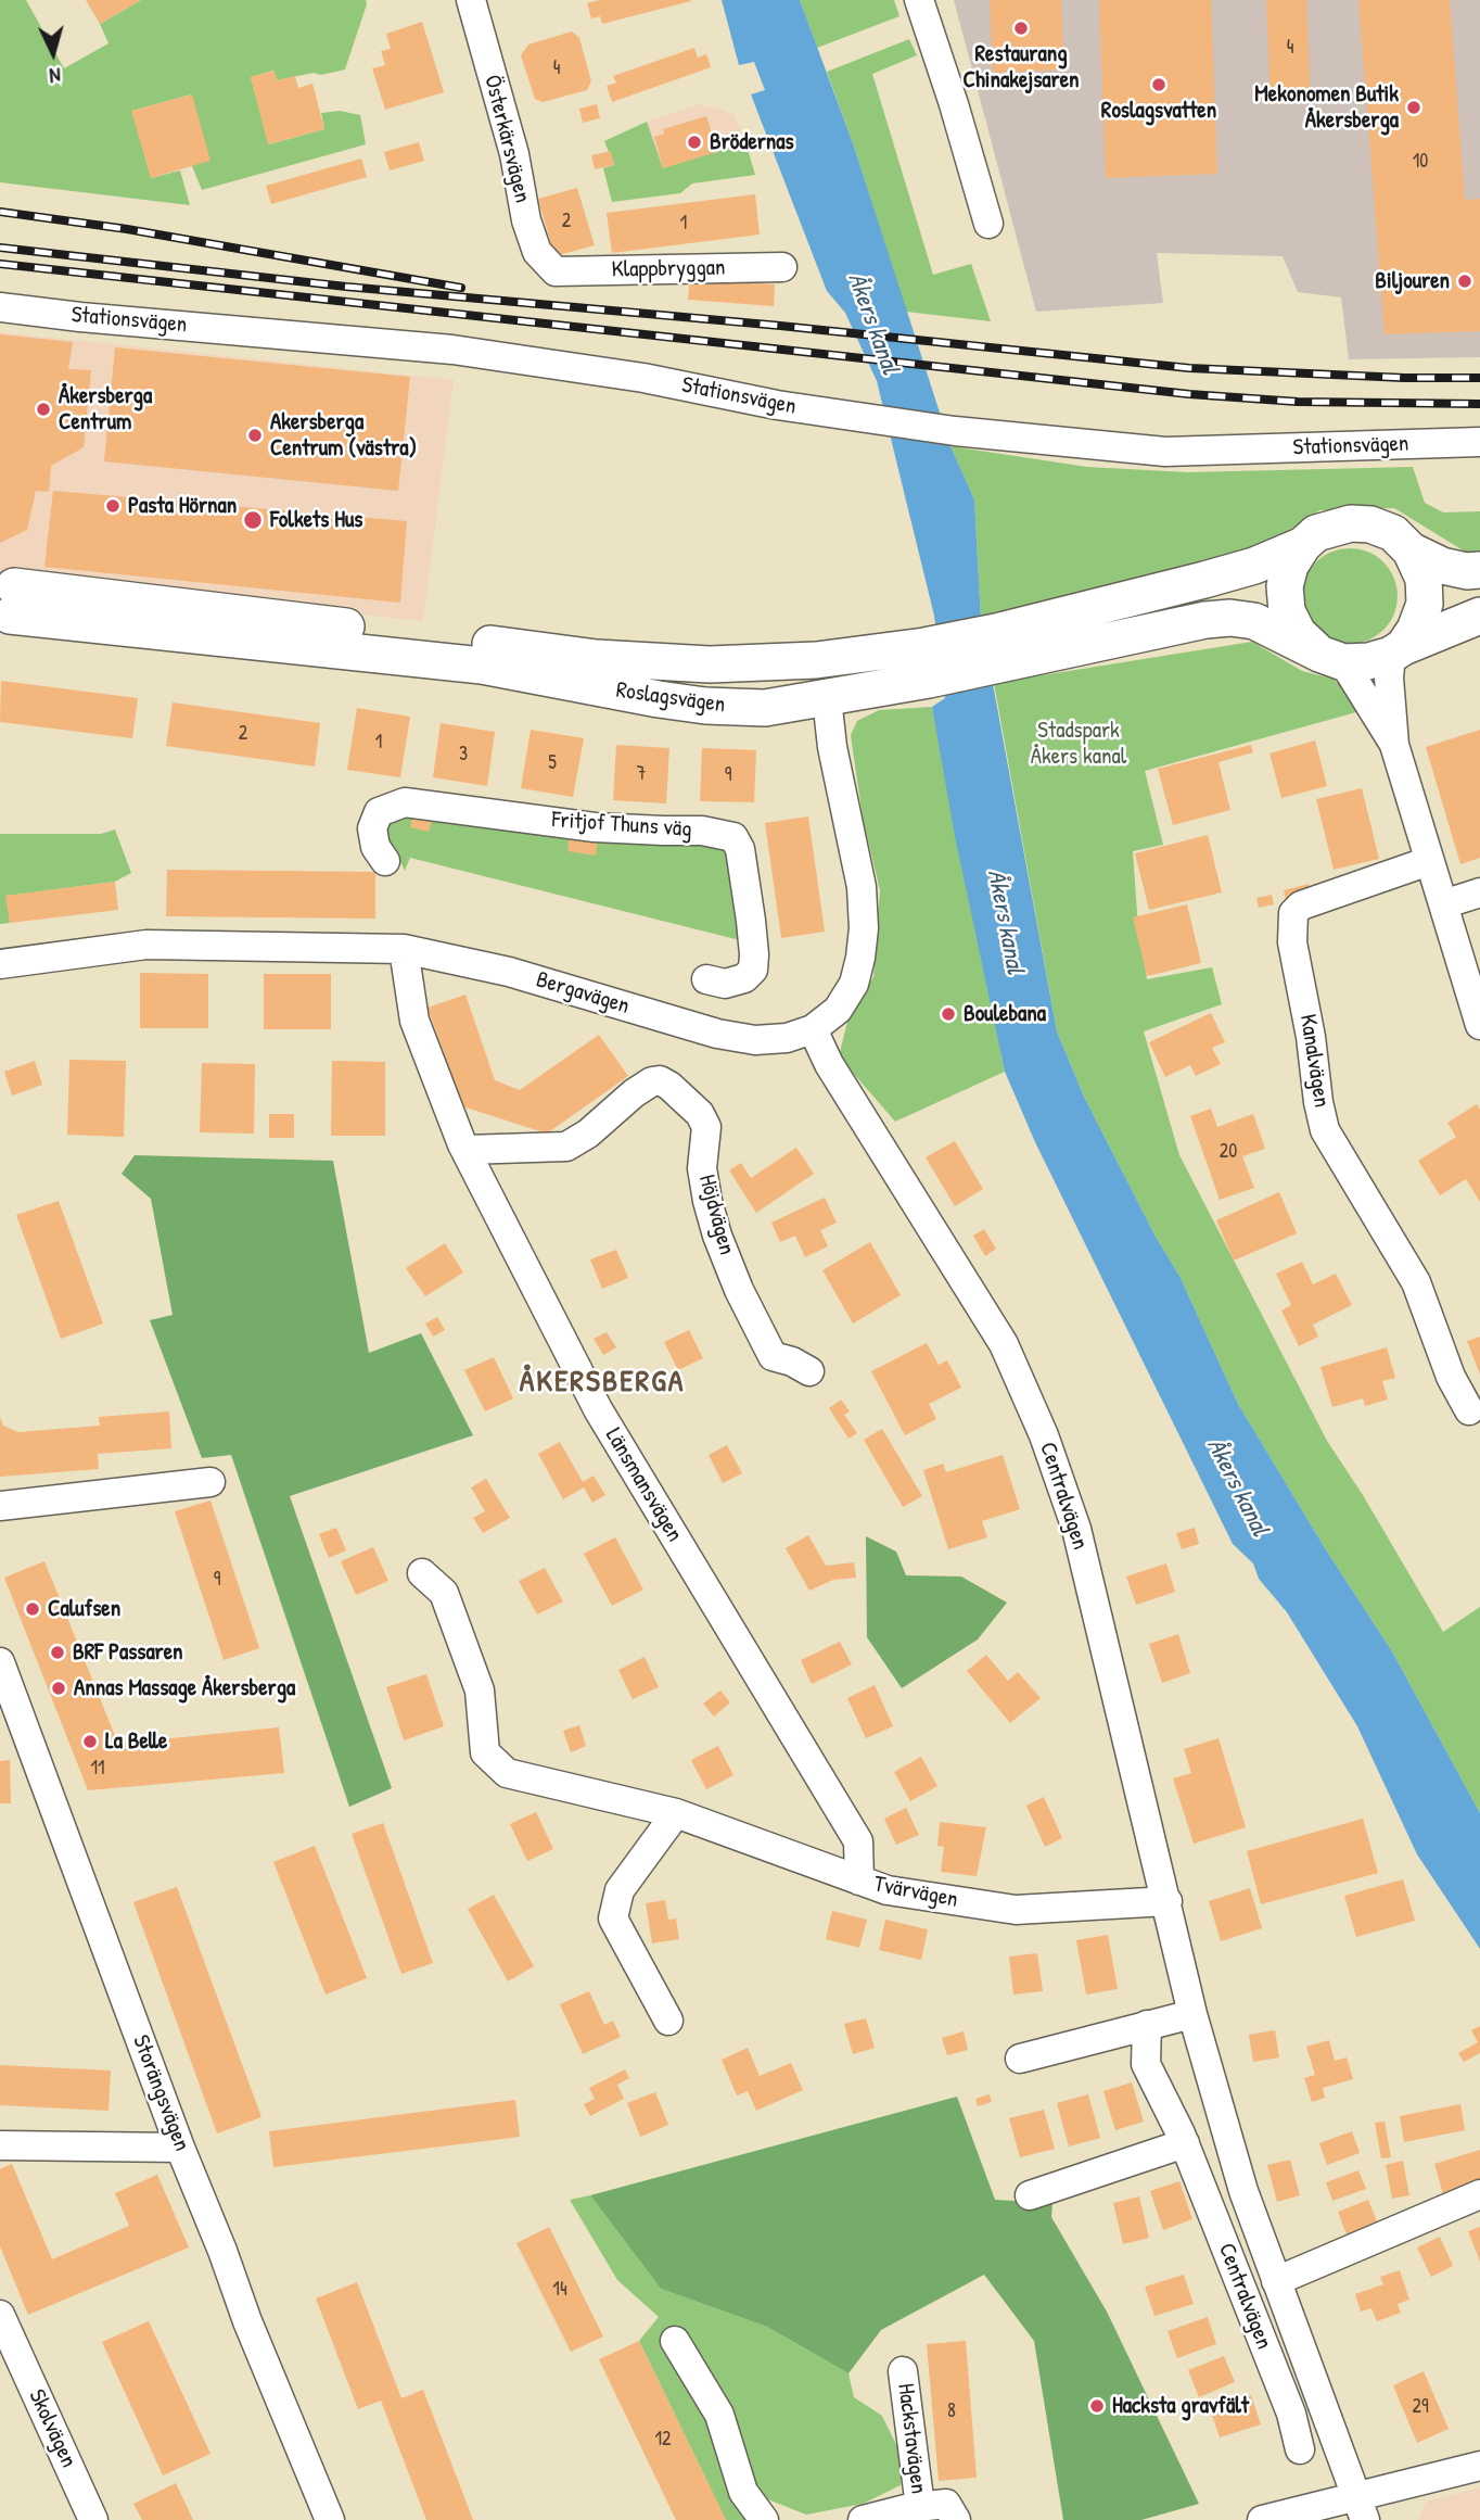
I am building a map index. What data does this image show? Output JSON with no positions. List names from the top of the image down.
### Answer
{
  "streets": {
    "main road": ["Roslagsvägen"],
    "street": [
      "Österkärsvägen",
      "Klappbryggan",
      "Stationsvägen",
      "Fritjof Thuns väg",
      "Bergavägen",
      "Kanalvägen",
      "Höjdvägen",
      "Länsmansvägen",
      "Centralvägen",
      "Tvärvägen",
      "Storängsvägen",
      "Skolvägen",
      "Hackstavägen"
    ]
  },
  "crossings": [
    ["Österkärsvägen", "Klappbryggan"],
    ["Roslagsvägen", "Bergavägen"],
    ["Bergavägen", "Länsmansvägen"],
    ["Bergavägen", "Centralvägen"],
    ["Höjdvägen", "Länsmansvägen"],
    ["Länsmansvägen", "Tvärvägen"],
    ["Centralvägen", "Tvärvägen"]
  ],
  "districts": ["ÅKERSBERGA"],
  "water": ["Åkers kanal"],
  "parks": ["Stadspark Åkers kanal"],
  "places": [
    "Restaurang Chinakejsaren",
    "Roslagsvatten",
    "Mekonomen Butik Åkersberga",
    "Brödernas",
    "Biljouren",
    "Åkersberga Centrum",
    "Akersberga Centrum (västra)",
    "Pasta Hörnan",
    "Folkets Hus",
    "Boulebana",
    "Calufsen",
    "BRF Passaren",
    "Annas Massage Åkersberga",
    "La Belle",
    "Hacksta gravfält"
  ],
  "house_numbers": [
    "4",
    "4",
    "10",
    "2",
    "1",
    "2",
    "1",
    "3",
    "5",
    "7",
    "9",
    "20",
    "9",
    "11",
    "14",
    "29",
    "8",
    "12"
  ],
  "north": "bottom"
}
